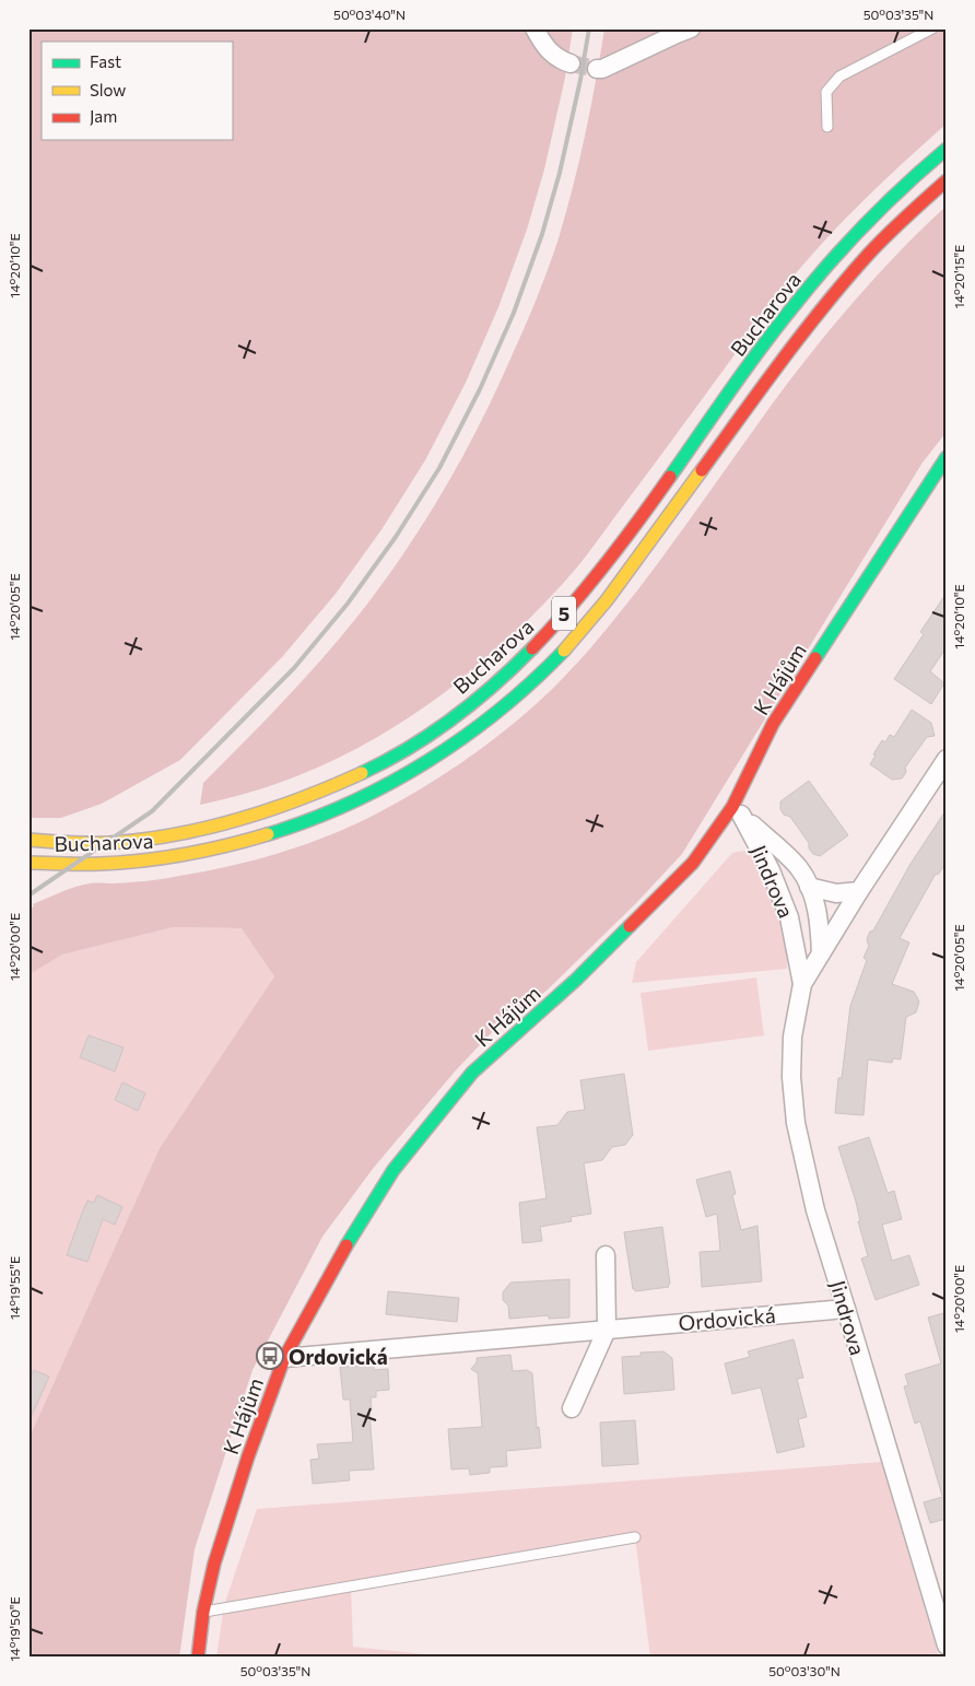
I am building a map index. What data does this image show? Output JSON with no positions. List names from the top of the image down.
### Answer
{
  "streets": {
    "main road": ["Bucharova", "5", "K Hájům"],
    "street": ["Jindrova", "Ordovická"]
  },
  "crossings": [
    ["K Hájům", "Jindrova"],
    ["K Hájům", "Ordovická"],
    ["Jindrova", "Ordovická"]
  ],
  "places": {
    "bus stop": ["Ordovická"]
  },
  "legend": ["Fast", "Slow", "Jam"],
  "coordinates": [
    "50°03'40\"N",
    "50°03'35\"N",
    "14°20'10\"E",
    "14°20'15\"E",
    "14°20'05\"E",
    "14°20'00\"E",
    "14°19'55\"E",
    "14°19'50\"E",
    "50°03'30\"N"
  ]
}
